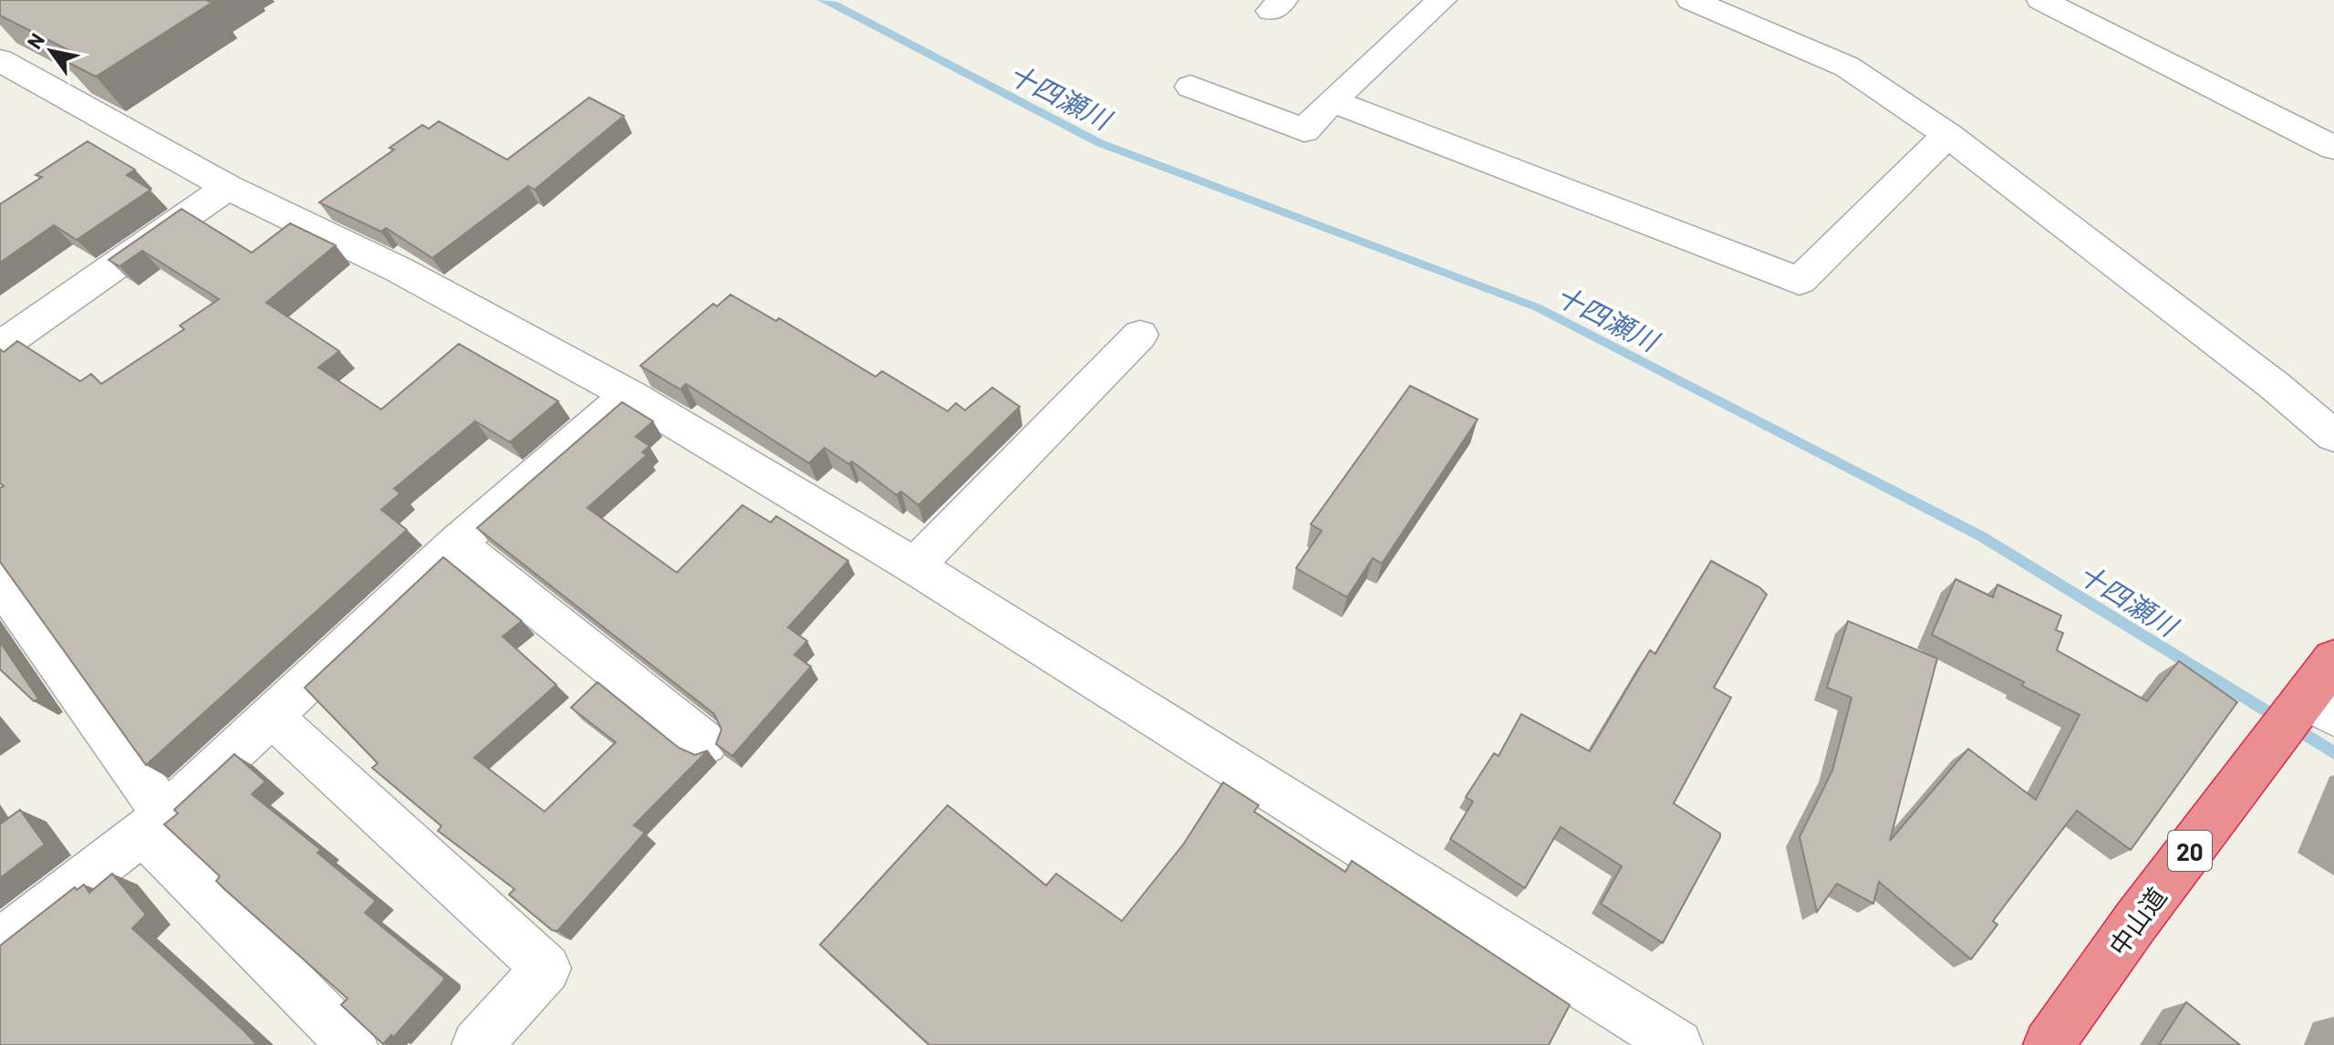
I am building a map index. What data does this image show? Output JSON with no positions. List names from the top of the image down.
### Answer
{
  "streets": {
    "highway": ["20", "中山道"]
  },
  "water": ["十四瀬川"],
  "north": "top left"
}
